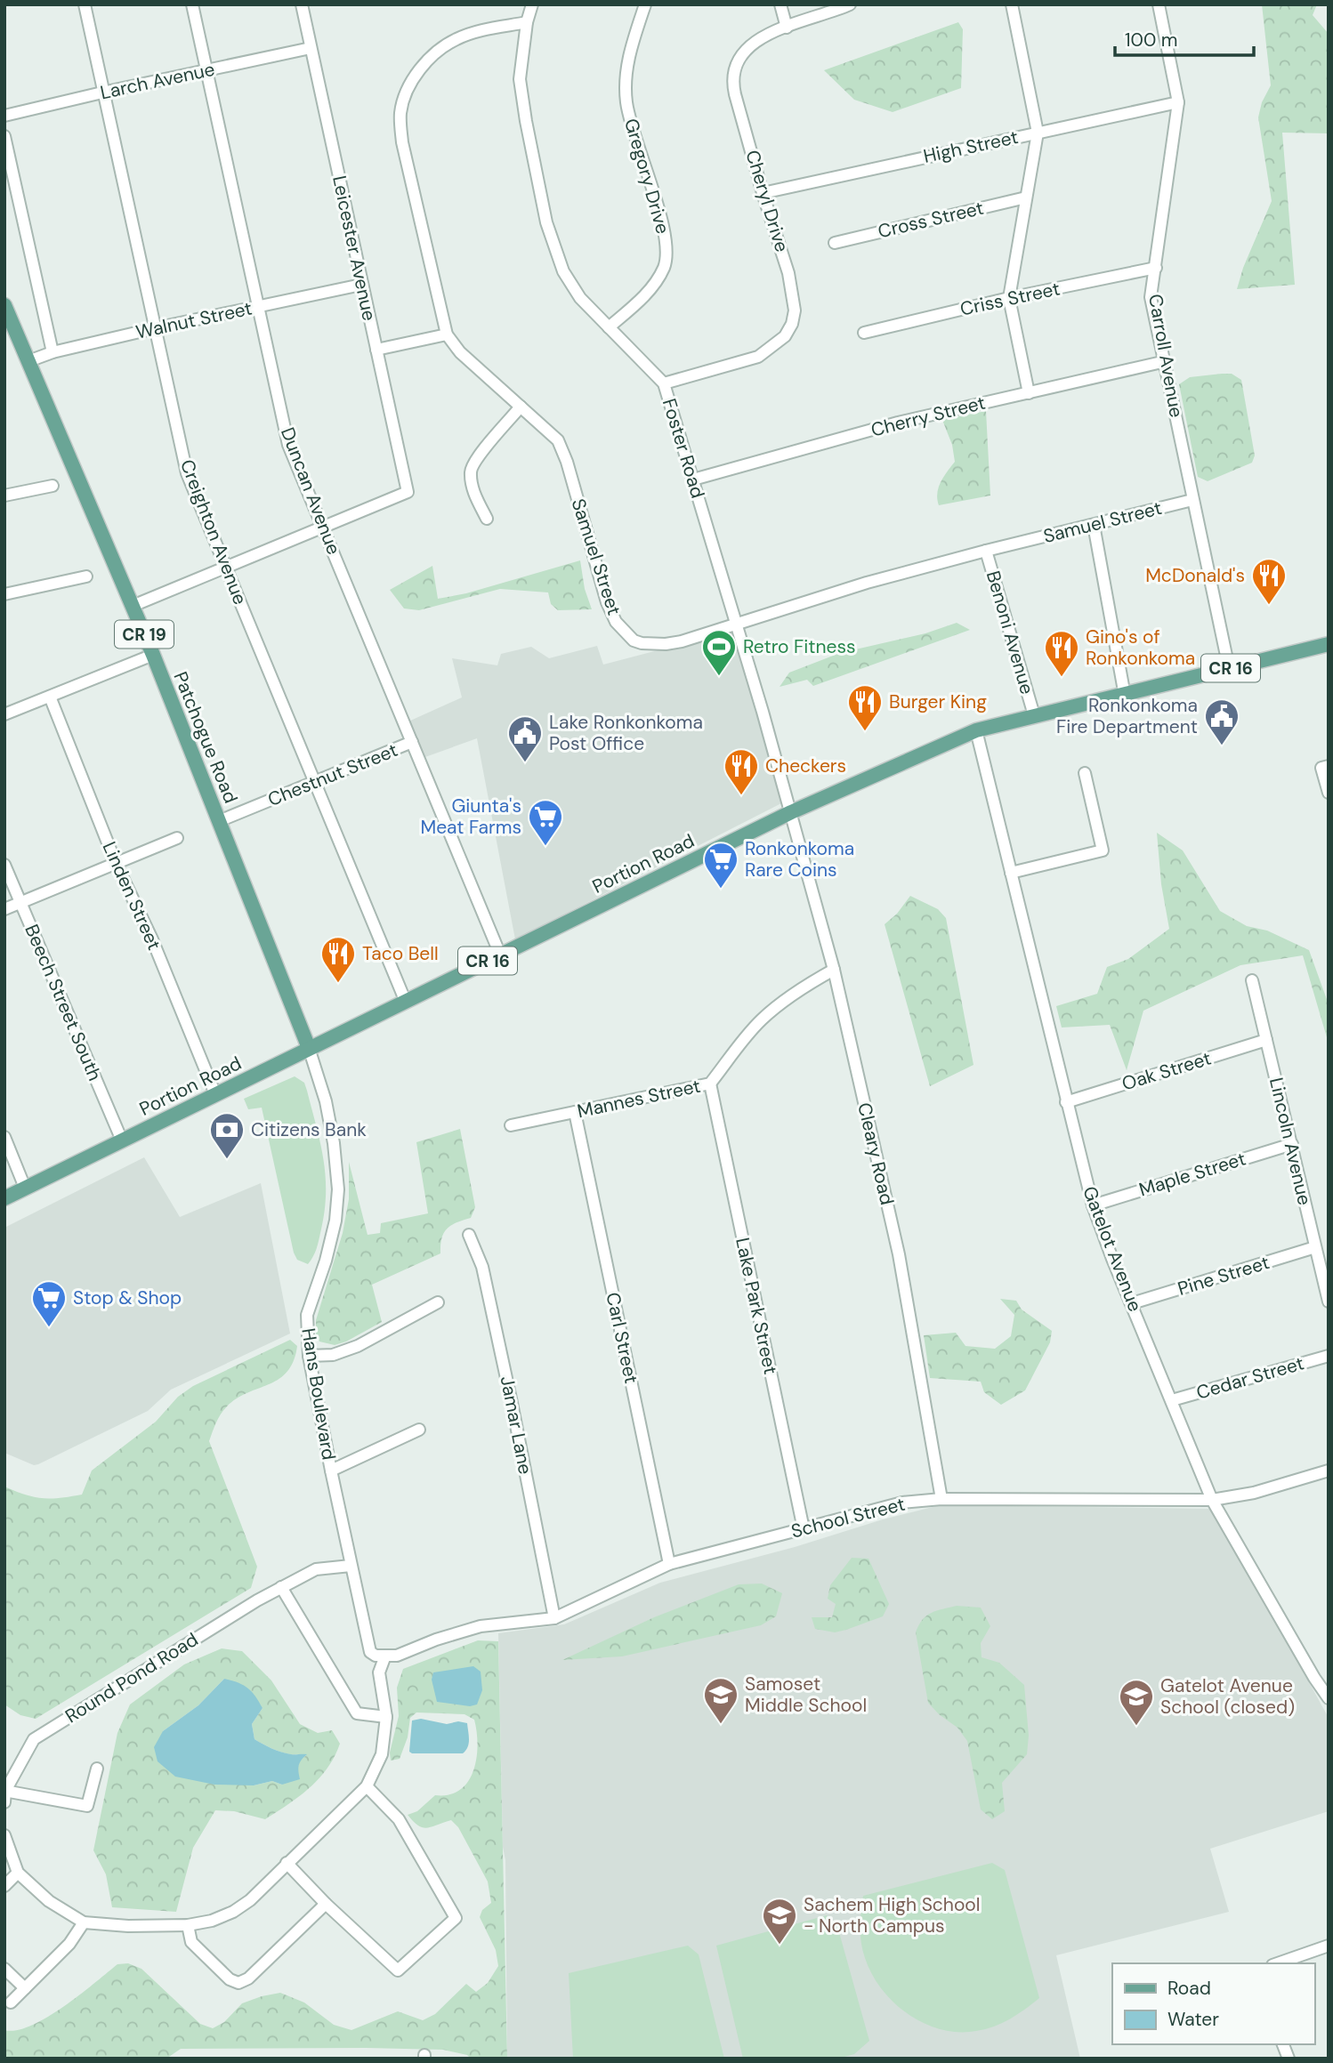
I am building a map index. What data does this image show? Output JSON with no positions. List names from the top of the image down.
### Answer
{
  "streets": {
    "main road": [
      "CR 19",
      "CR 16",
      "Patchogue Road",
      "Portion Road"
    ],
    "street": [
      "Larch Avenue",
      "High Street",
      "Gregory Drive",
      "Cheryl Drive",
      "Cross Street",
      "Leicester Avenue",
      "Criss Street",
      "Walnut Street",
      "Carroll Avenue",
      "Cherry Street",
      "Foster Road",
      "Duncan Avenue",
      "Samuel Street",
      "Creighton Avenue",
      "Benoni Avenue",
      "Chestnut Street",
      "Linden Street",
      "Beech Street South",
      "Oak Street",
      "Mannes Street",
      "Lincoln Avenue",
      "Cleary Road",
      "Maple Street",
      "Gatelot Avenue",
      "Pine Street",
      "Lake Park Street",
      "Carl Street",
      "Cedar Street",
      "Hans Boulevard",
      "Jamar Lane",
      "School Street",
      "Round Pond Road"
    ]
  },
  "crossings": [
    ["Larch Avenue", "Leicester Avenue"],
    ["Larch Avenue", "Duncan Avenue"],
    ["Larch Avenue", "Creighton Avenue"],
    ["High Street", "Cheryl Drive"],
    ["High Street", "Carroll Avenue"],
    ["Gregory Drive", "Foster Road"],
    ["Cheryl Drive", "Foster Road"],
    ["Leicester Avenue", "Walnut Street"],
    ["Leicester Avenue", "Duncan Avenue"],
    ["Criss Street", "Carroll Avenue"],
    ["Walnut Street", "Duncan Avenue"],
    ["Walnut Street", "Creighton Avenue"],
    ["Walnut Street", "Patchogue Road"],
    ["Carroll Avenue", "Cherry Street"],
    ["Carroll Avenue", "Samuel Street"],
    ["Carroll Avenue", "Portion Road"],
    ["Cherry Street", "Foster Road"],
    ["Foster Road", "Samuel Street"],
    ["Foster Road", "Portion Road"],
    ["Foster Road", "Cleary Road"],
    ["Duncan Avenue", "Chestnut Street"],
    ["Duncan Avenue", "Portion Road"],
    ["Samuel Street", "Benoni Avenue"],
    ["Creighton Avenue", "Chestnut Street"],
    ["Creighton Avenue", "Portion Road"],
    ["Benoni Avenue", "Portion Road"],
    ["Patchogue Road", "Chestnut Street"],
    ["Patchogue Road", "Portion Road"],
    ["Patchogue Road", "Hans Boulevard"],
    ["Portion Road", "Linden Street"],
    ["Portion Road", "Beech Street South"],
    ["Portion Road", "Cleary Road"],
    ["Portion Road", "Gatelot Avenue"],
    ["Portion Road", "Hans Boulevard"],
    ["Oak Street", "Lincoln Avenue"],
    ["Oak Street", "Gatelot Avenue"],
    ["Mannes Street", "Cleary Road"],
    ["Mannes Street", "Lake Park Street"],
    ["Mannes Street", "Carl Street"],
    ["Lincoln Avenue", "Maple Street"],
    ["Lincoln Avenue", "Pine Street"],
    ["Cleary Road", "School Street"],
    ["Maple Street", "Gatelot Avenue"],
    ["Gatelot Avenue", "Pine Street"],
    ["Gatelot Avenue", "Cedar Street"],
    ["Gatelot Avenue", "School Street"],
    ["Lake Park Street", "School Street"],
    ["Carl Street", "School Street"],
    ["Hans Boulevard", "School Street"],
    ["Hans Boulevard", "Round Pond Road"],
    ["Jamar Lane", "School Street"]
  ],
  "places": {
    "restaurant": [
      "McDonald's",
      "Gino's of Ronkonkoma",
      "Burger King",
      "Checkers",
      "Taco Bell"
    ],
    "sports": ["Retro Fitness"],
    "public building": ["Ronkonkoma Fire Department", "Lake Ronkonkoma Post Office"],
    "supermarket": ["Giunta's Meat Farms", "Ronkonkoma Rare Coins", "Stop & Shop"],
    "bank": ["Citizens Bank"],
    "school or university": ["Samoset Middle School", "Gatelot Avenue School (closed)", "Sachem High School - North Campus"]
  },
  "legend": ["Road", "Water"],
  "scale_bar": "100 m"
}
